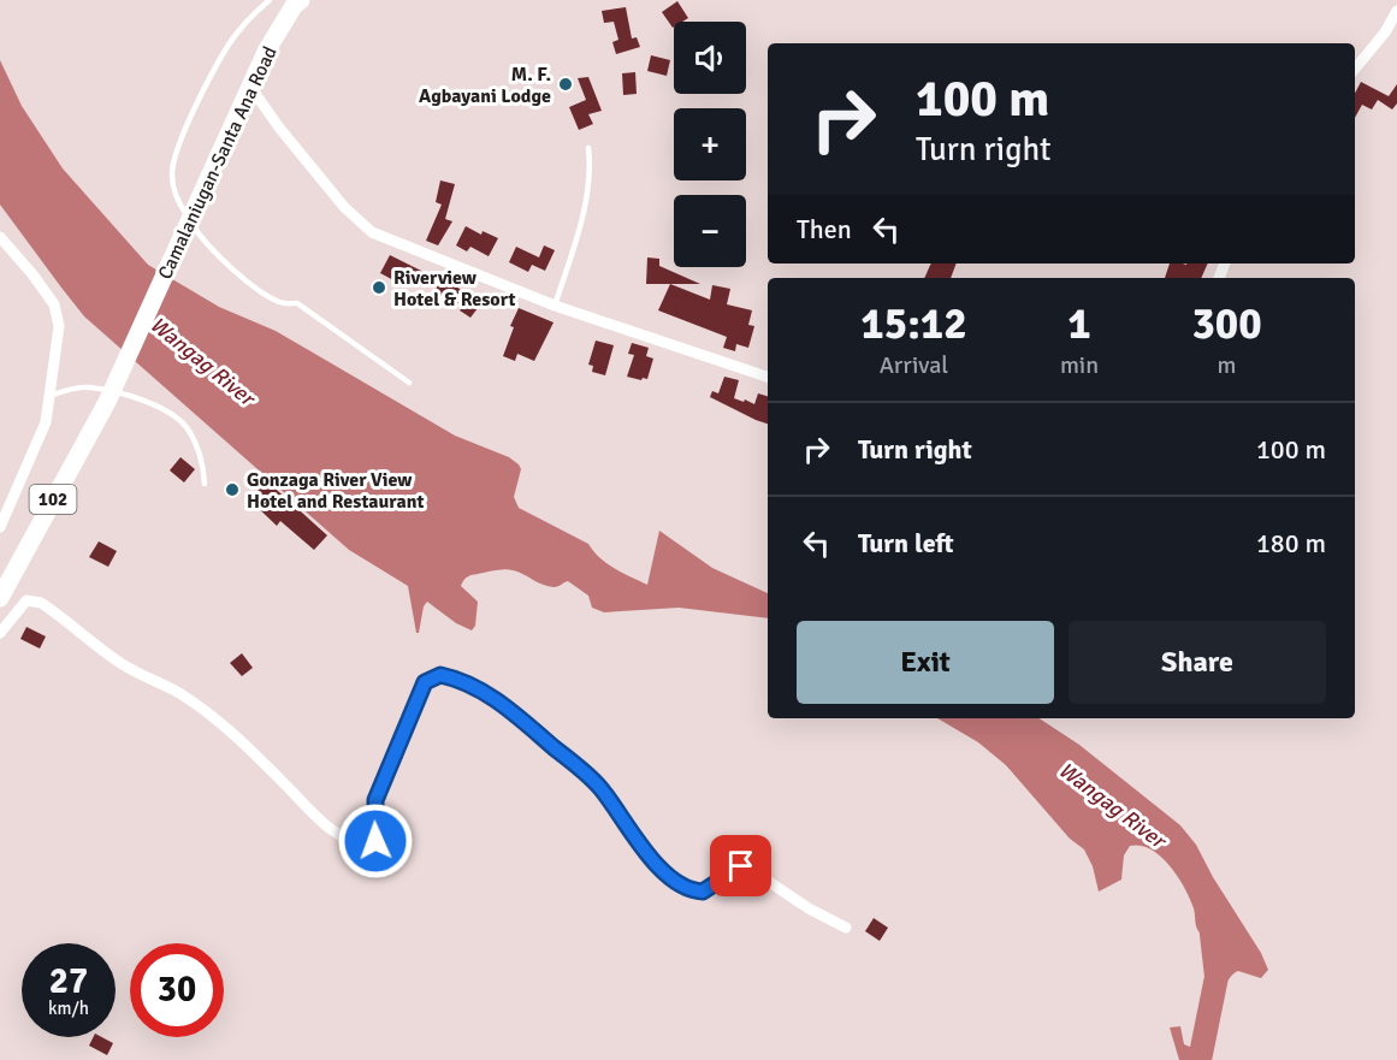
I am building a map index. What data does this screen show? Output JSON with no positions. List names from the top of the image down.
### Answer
{
  "streets": {
    "main road": ["Camalaniugan-Santa Ana Road", "102"]
  },
  "water": ["Wangag River"],
  "places": ["M. F. Agbayani Lodge", "Riverview Hotel & Resort", "Gonzaga River View Hotel and Restaurant"],
  "page": {
    "map_buttons": ["+", "−"],
    "turn": ["100 m", "Turn right"],
    "then": "Then",
    "eta": [
      "15:12",
      "Arrival",
      "1",
      "min",
      "300",
      "m"
    ],
    "list": [
      {
        "name": "Turn right",
        "value": "100 m"
      },
      {
        "name": "Turn left",
        "value": "180 m"
      }
    ],
    "buttons": ["Exit", "Share"],
    "speed": "27 km/h",
    "limit": "30"
  }
}
